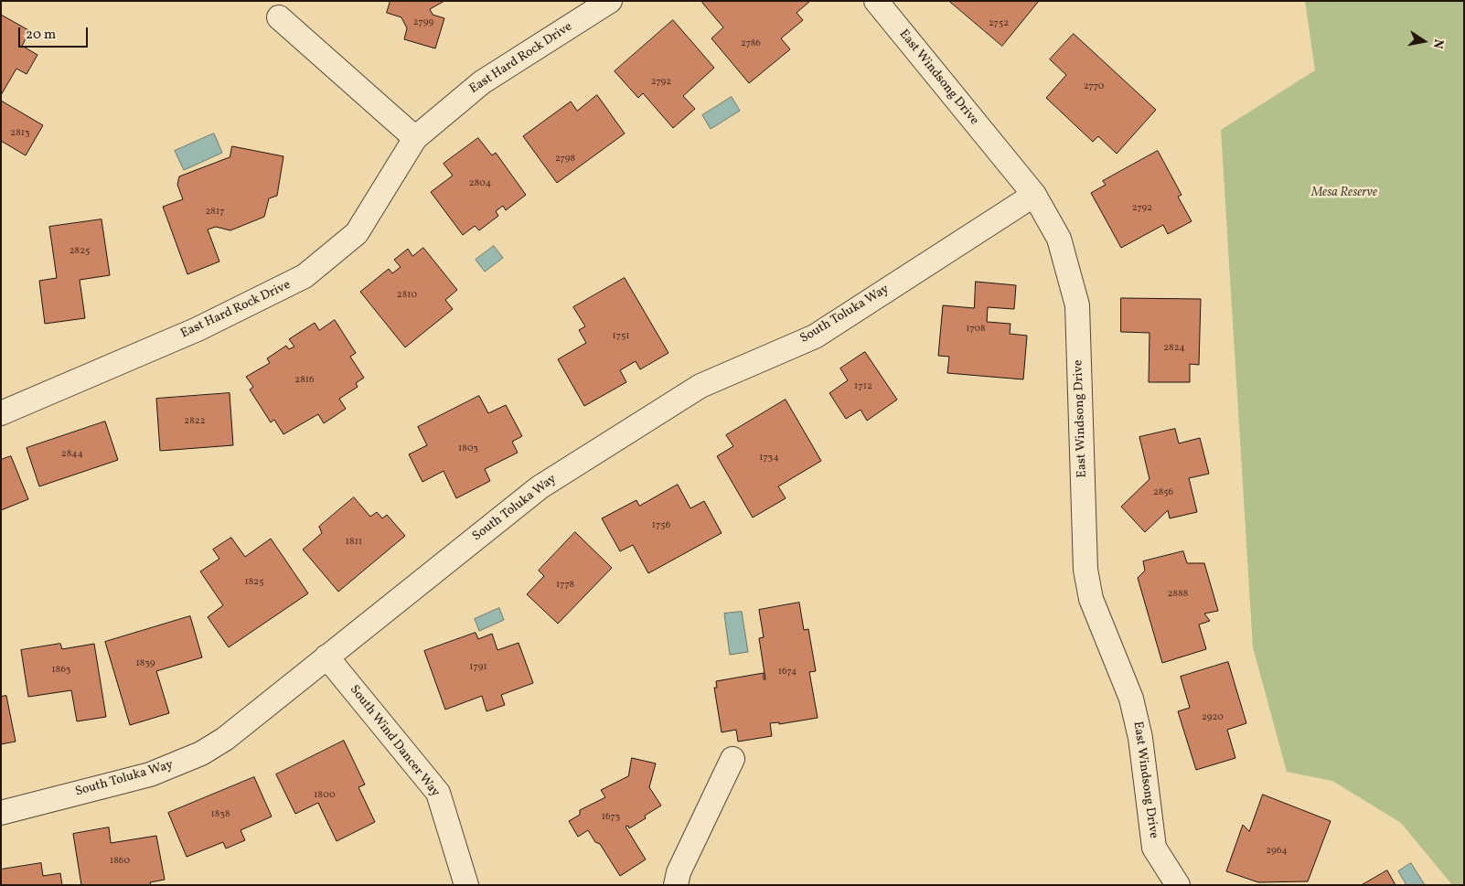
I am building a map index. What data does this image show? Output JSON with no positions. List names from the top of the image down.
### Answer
{
  "streets": {
    "street": [
      "East Hard Rock Drive",
      "East Windsong Drive",
      "South Toluka Way",
      "South Wind Dancer Way"
    ]
  },
  "crossings": [
    ["East Windsong Drive", "South Toluka Way"],
    ["South Toluka Way", "South Wind Dancer Way"]
  ],
  "parks": ["Mesa Reserve"],
  "house_numbers": [
    "2799",
    "2752",
    "2786",
    "2792",
    "2770",
    "2813",
    "2798",
    "2804",
    "2792",
    "2817",
    "2825",
    "2810",
    "1708",
    "1751",
    "2824",
    "2816",
    "1712",
    "2822",
    "1803",
    "2844",
    "1734",
    "2856",
    "1756",
    "1811",
    "1825",
    "1778",
    "2888",
    "1839",
    "1791",
    "1863",
    "1674",
    "2920",
    "1800",
    "1838",
    "1673",
    "2964",
    "1860"
  ],
  "scale_bar": "20 m",
  "north": "right"
}
